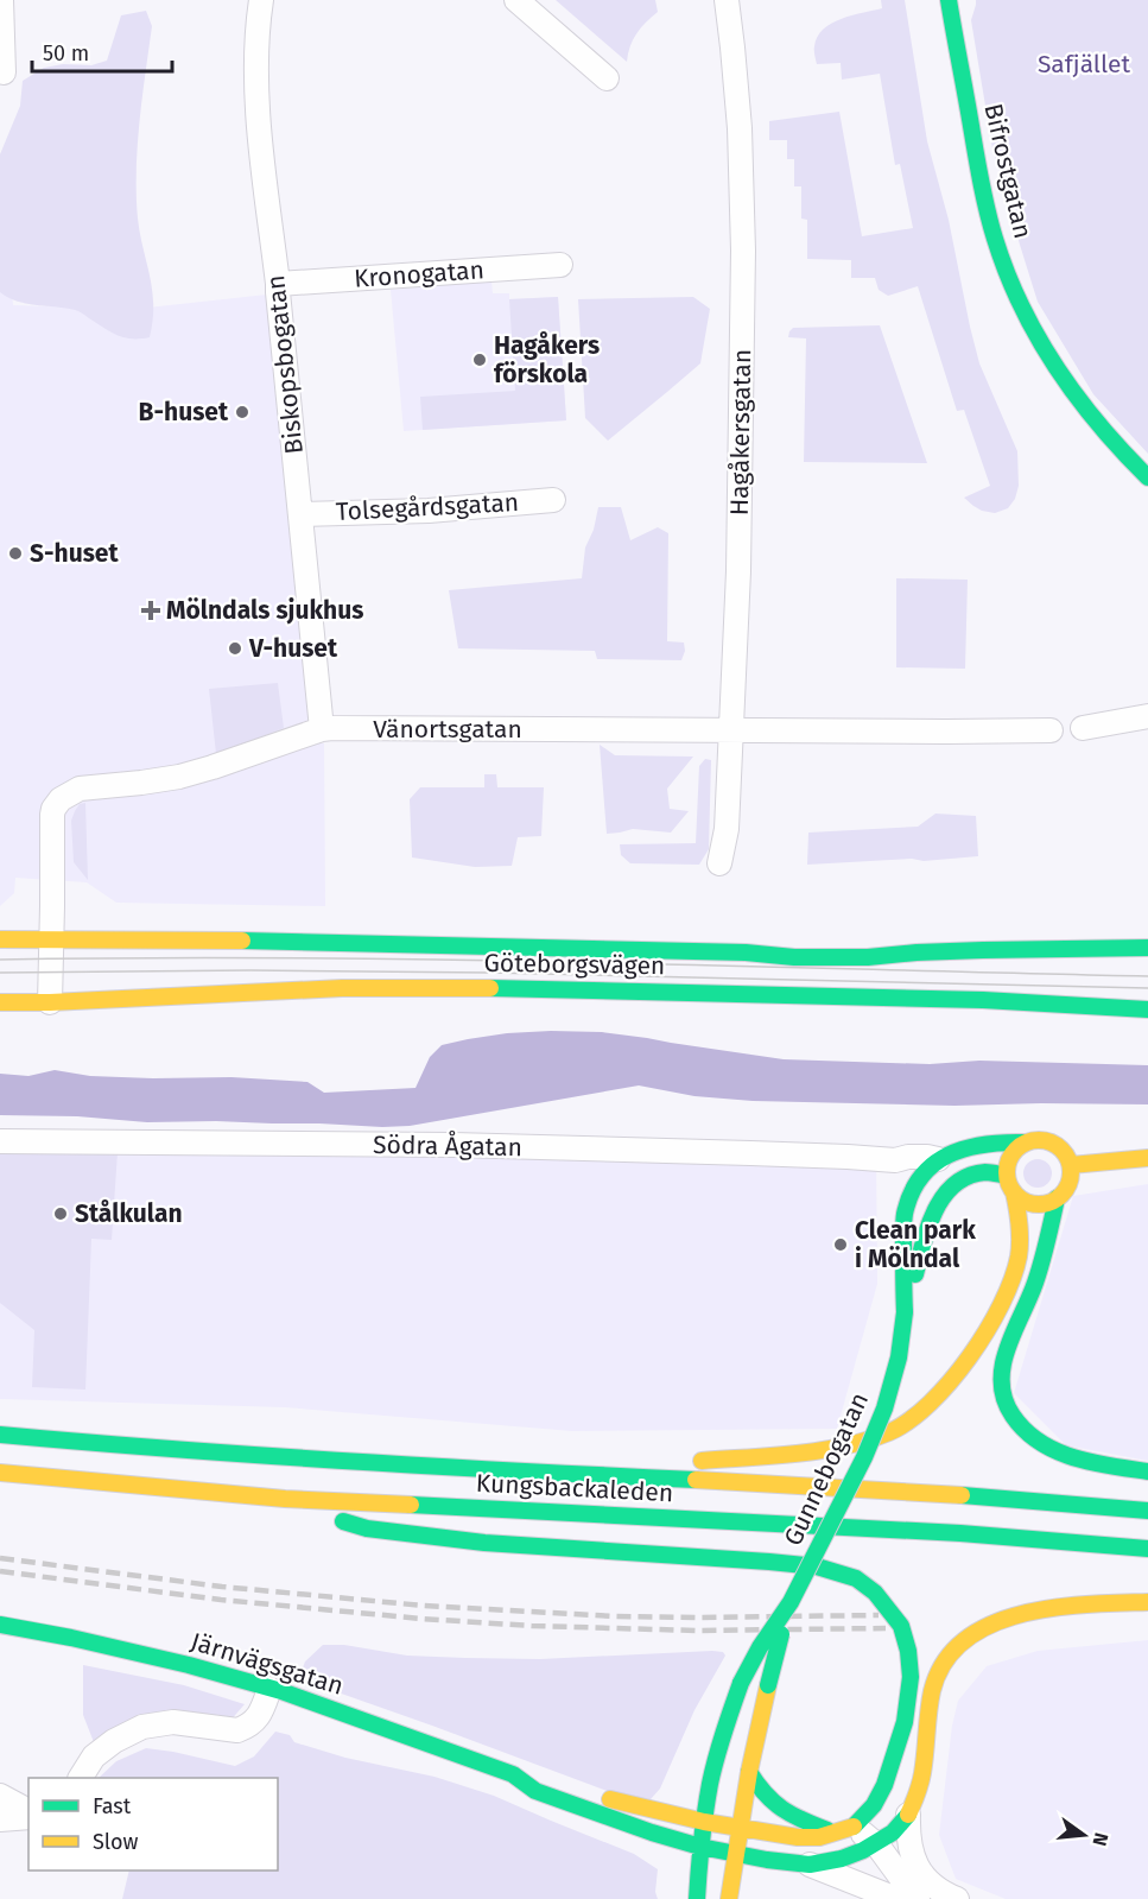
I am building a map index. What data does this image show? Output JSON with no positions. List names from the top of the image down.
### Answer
{
  "streets": {
    "main road": [
      "Bifrostgatan",
      "Göteborgsvägen",
      "Gunnebogatan",
      "Kungsbackaleden",
      "Järnvägsgatan"
    ],
    "street": [
      "Kronogatan",
      "Biskopsbogatan",
      "Hagåkersgatan",
      "Tolsegårdsgatan",
      "Vänortsgatan",
      "Södra Ågatan"
    ]
  },
  "crossings": [
    ["Kronogatan", "Biskopsbogatan"],
    ["Biskopsbogatan", "Tolsegårdsgatan"],
    ["Biskopsbogatan", "Vänortsgatan"],
    ["Hagåkersgatan", "Vänortsgatan"],
    ["Vänortsgatan", "Göteborgsvägen"],
    ["Gunnebogatan", "Järnvägsgatan"]
  ],
  "parks": ["Safjället"],
  "places": {
    "other": [
      "Hagåkers förskola",
      "B-huset",
      "S-huset",
      "V-huset",
      "Stålkulan",
      "Clean park i Mölndal"
    ],
    "health": ["Mölndals sjukhus"]
  },
  "legend": ["Fast", "Slow"],
  "scale_bar": "50 m",
  "north": "right"
}
